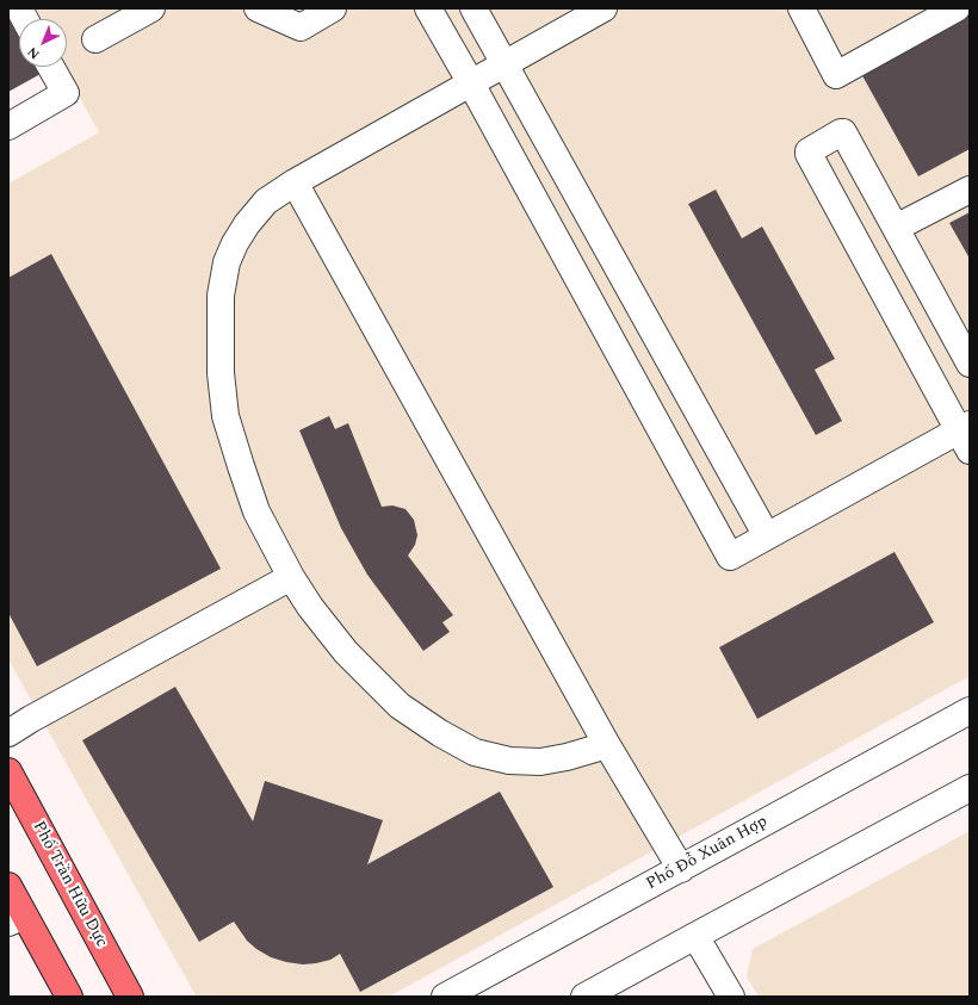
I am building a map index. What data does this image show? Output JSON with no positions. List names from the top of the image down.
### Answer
{
  "streets": {
    "main road": ["Phố Trần Hữu Dực"],
    "street": ["Phố Đỗ Xuân Hợp"]
  },
  "north": "bottom left"
}
